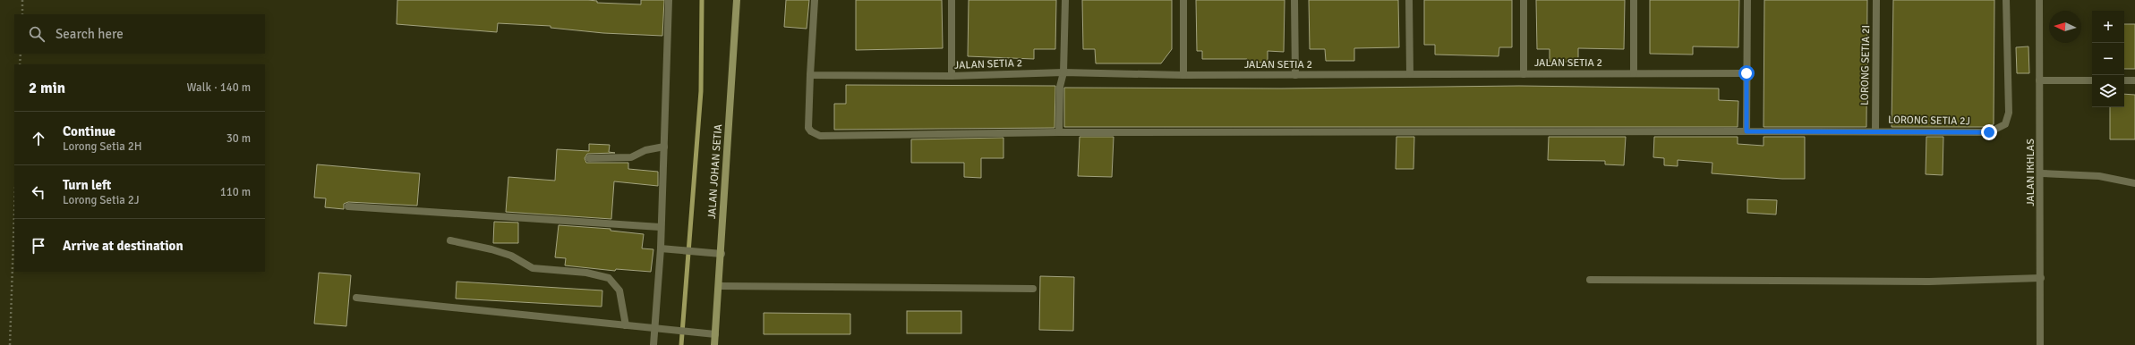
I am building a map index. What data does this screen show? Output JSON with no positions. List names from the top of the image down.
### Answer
{
  "streets": {
    "main road": ["JALAN JOHAN SETIA"],
    "street": [
      "JALAN SETIA 2",
      "LORONG SETIA 2I",
      "LORONG SETIA 2J",
      "JALAN IKHLAS"
    ]
  },
  "crossings": [
    ["JALAN SETIA 2", "LORONG SETIA 2J"],
    ["LORONG SETIA 2I", "LORONG SETIA 2J"]
  ],
  "north": "left",
  "page": {
    "map_buttons": ["+", "−"],
    "search": "Search here",
    "heading": ["2 min", "Walk · 140 m"],
    "list": [
      ["Continue", "Lorong Setia 2H", "30 m"],
      ["Turn left", "Lorong Setia 2J", "110 m"],
      "Arrive at destination"
    ]
  }
}
